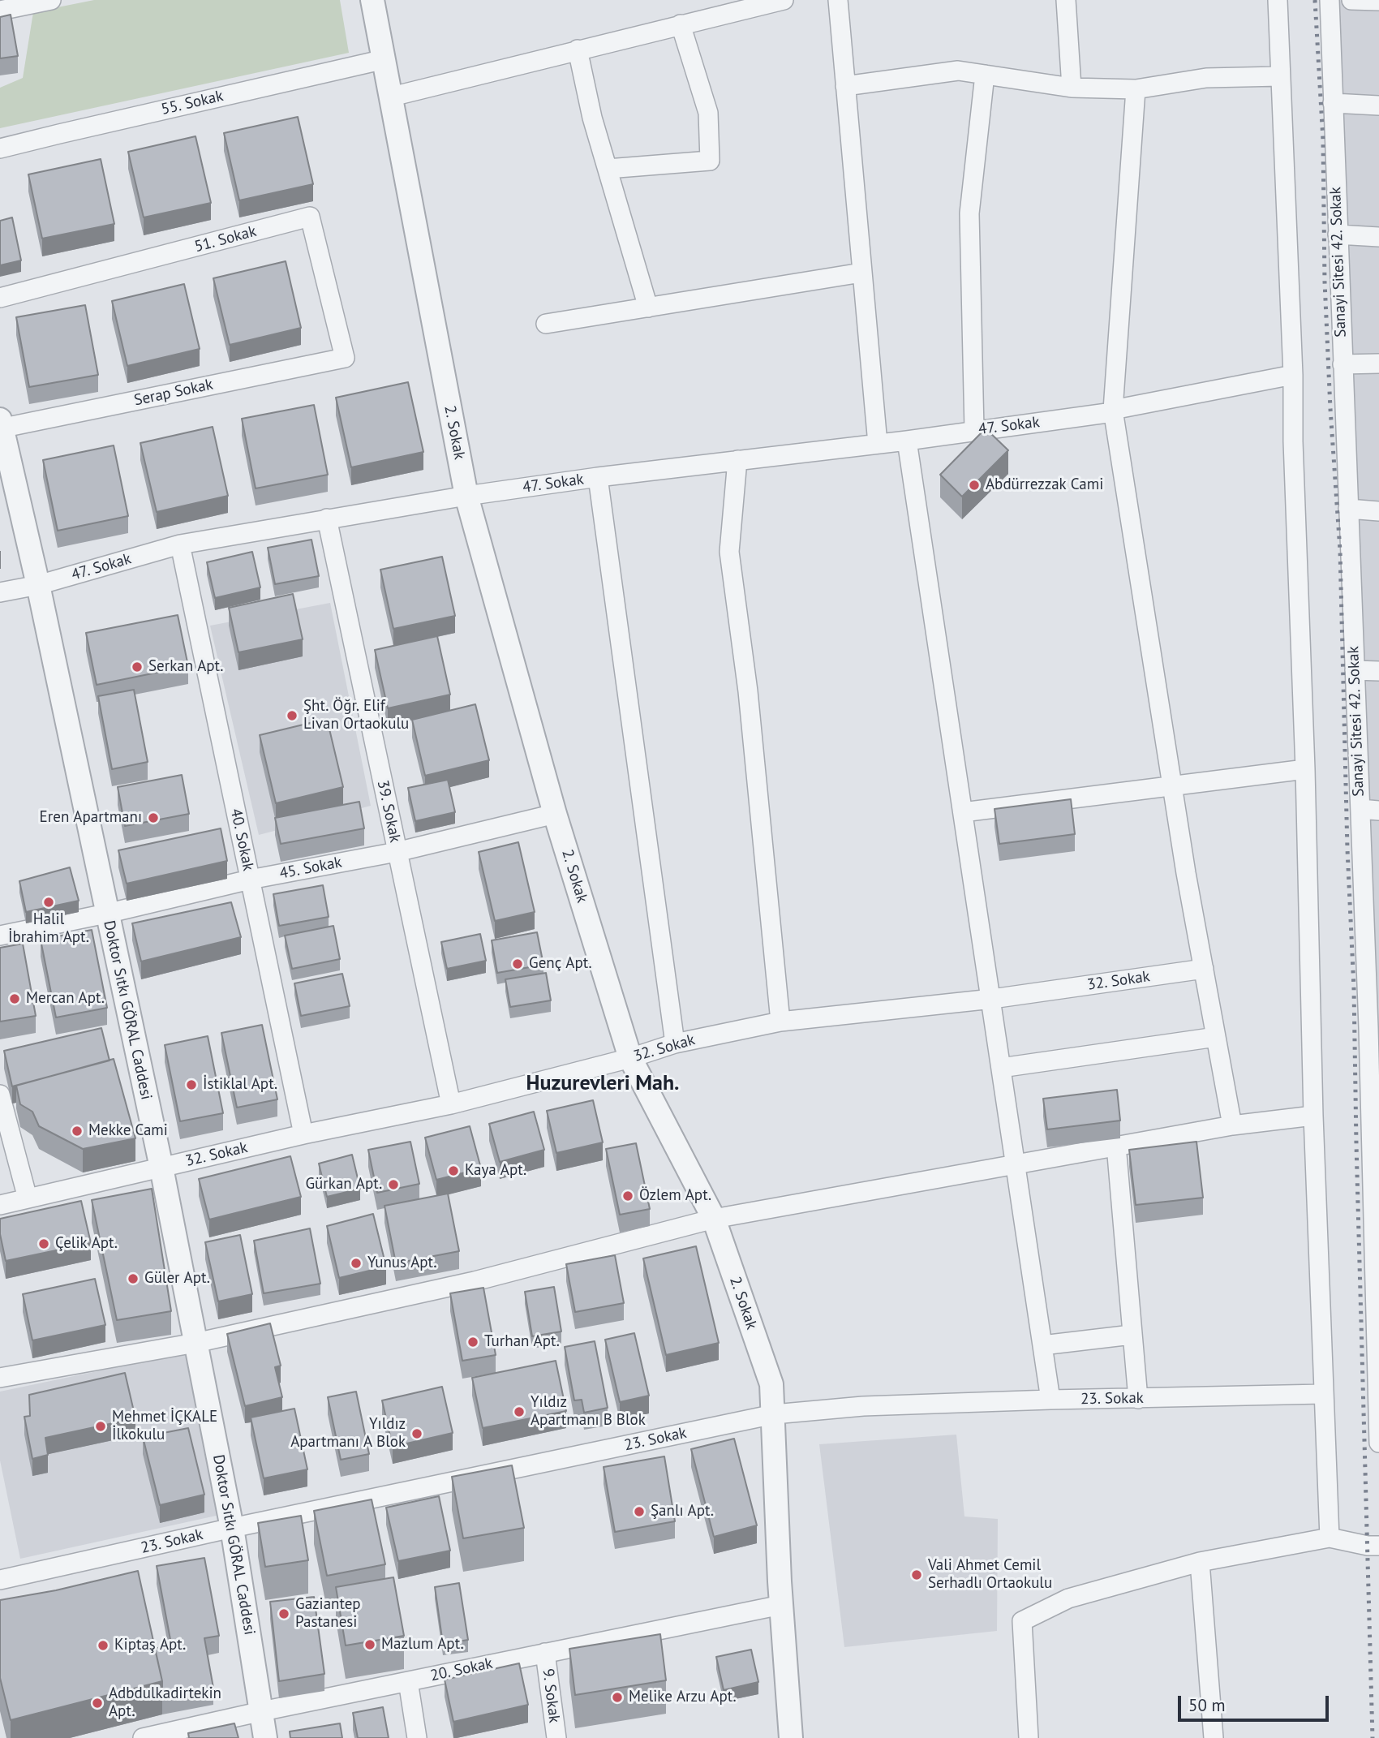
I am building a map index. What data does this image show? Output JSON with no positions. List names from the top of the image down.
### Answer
{
  "streets": {
    "street": [
      "55. Sokak",
      "51. Sokak",
      "Sanayi Sitesi 42. Sokak",
      "Serap Sokak",
      "47. Sokak",
      "2. Sokak",
      "39. Sokak",
      "40. Sokak",
      "45. Sokak",
      "32. Sokak",
      "Doktor Sıtkı GÖRAL Caddesi",
      "23. Sokak",
      "20. Sokak",
      "9. Sokak"
    ]
  },
  "crossings": [
    ["55. Sokak", "2. Sokak"],
    ["51. Sokak", "Serap Sokak"],
    ["Serap Sokak", "Doktor Sıtkı GÖRAL Caddesi"],
    ["47. Sokak", "2. Sokak"],
    ["47. Sokak", "39. Sokak"],
    ["47. Sokak", "40. Sokak"],
    ["47. Sokak", "Doktor Sıtkı GÖRAL Caddesi"],
    ["2. Sokak", "45. Sokak"],
    ["2. Sokak", "32. Sokak"],
    ["2. Sokak", "23. Sokak"],
    ["2. Sokak", "20. Sokak"],
    ["39. Sokak", "45. Sokak"],
    ["39. Sokak", "32. Sokak"],
    ["40. Sokak", "45. Sokak"],
    ["40. Sokak", "32. Sokak"],
    ["45. Sokak", "Doktor Sıtkı GÖRAL Caddesi"],
    ["32. Sokak", "Doktor Sıtkı GÖRAL Caddesi"],
    ["Doktor Sıtkı GÖRAL Caddesi", "23. Sokak"],
    ["Doktor Sıtkı GÖRAL Caddesi", "20. Sokak"],
    ["20. Sokak", "9. Sokak"]
  ],
  "districts": ["Huzurevleri Mah."],
  "places": [
    "Abdürrezzak Cami",
    "Serkan Apt.",
    "Şht. Öğr. Elif Livan Ortaokulu",
    "Eren Apartmanı",
    "Halil İbrahim Apt.",
    "Genç Apt.",
    "Mercan Apt.",
    "İstiklal Apt.",
    "Mekke Cami",
    "Kaya Apt.",
    "Gürkan Apt.",
    "Özlem Apt.",
    "Çelik Apt.",
    "Yunus Apt.",
    "Güler Apt.",
    "Turhan Apt.",
    "Yıldız Apartmanı B Blok",
    "Mehmet İÇKALE İlkokulu",
    "Yıldız Apartmanı A Blok",
    "Şanlı Apt.",
    "Vali Ahmet Cemil Serhadlı Ortaokulu",
    "Gaziantep Pastanesi",
    "Mazlum Apt.",
    "Kiptaş Apt.",
    "Melike Arzu Apt.",
    "Adbdulkadirtekin Apt."
  ],
  "scale_bar": "50 m"
}
